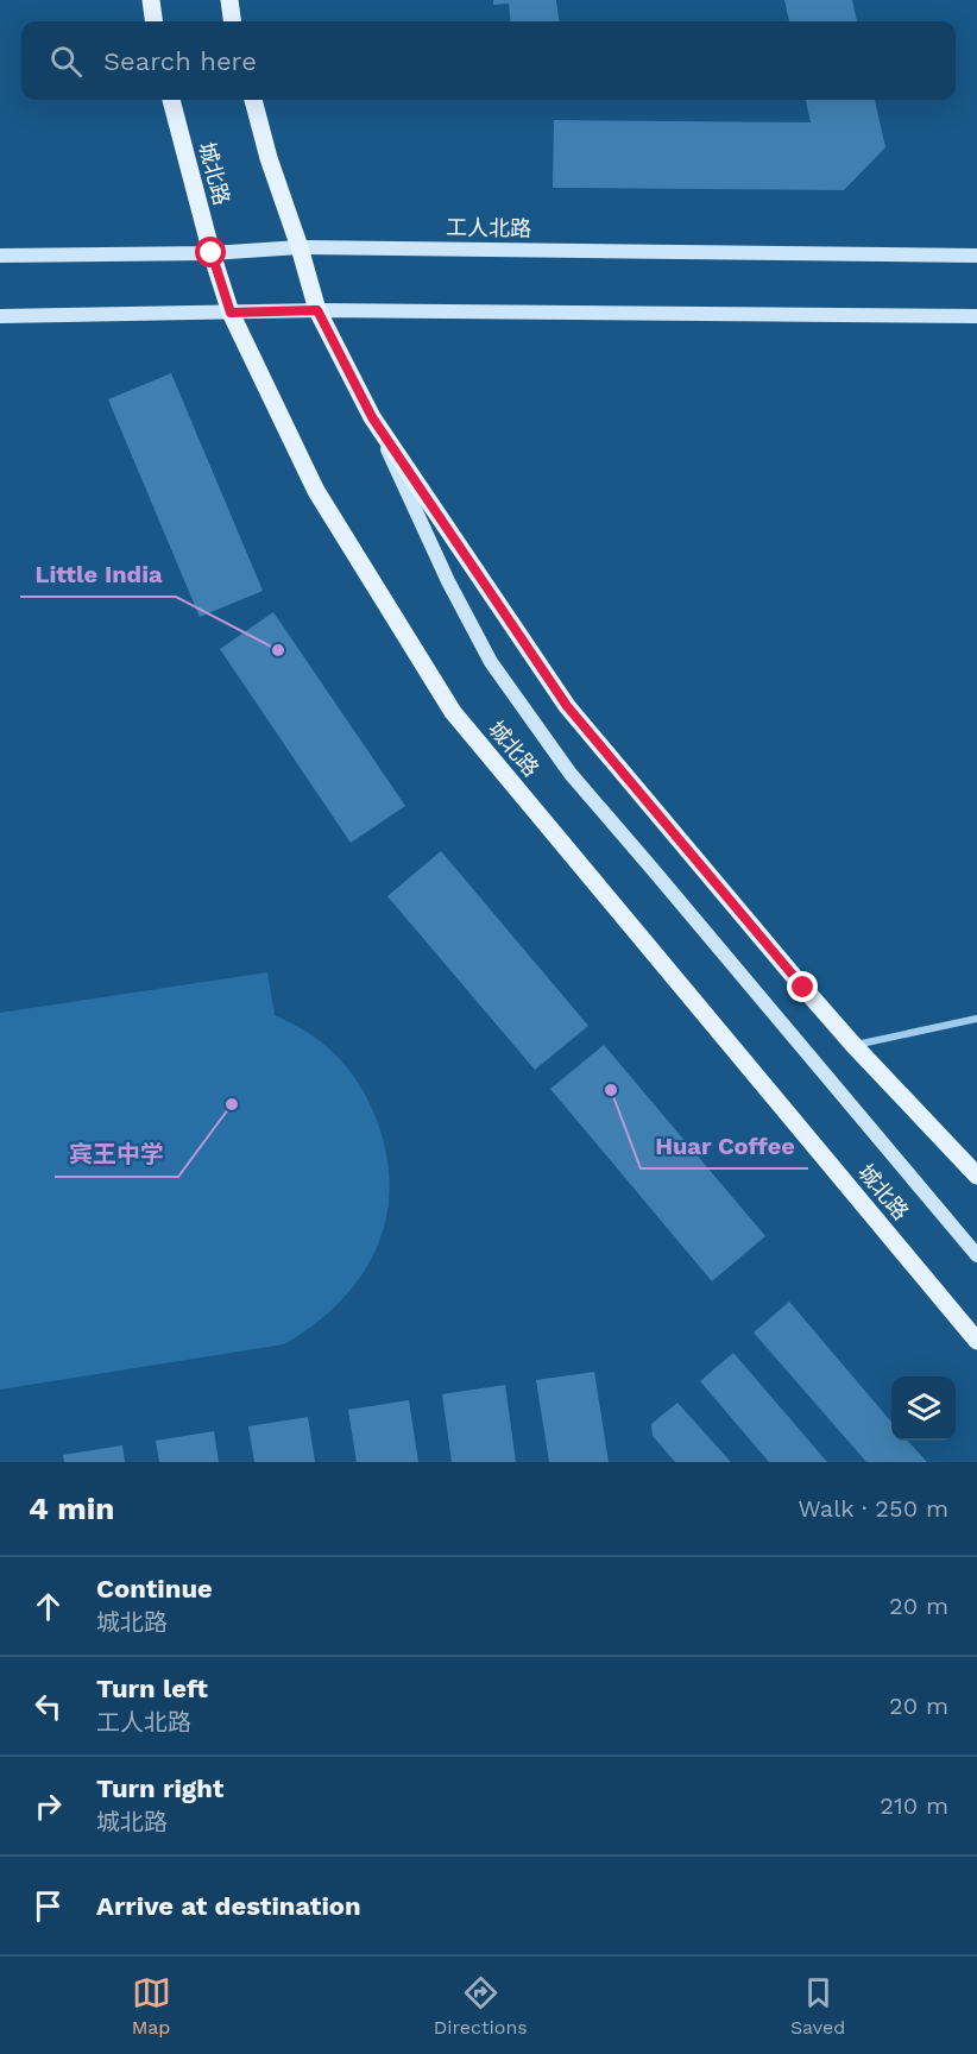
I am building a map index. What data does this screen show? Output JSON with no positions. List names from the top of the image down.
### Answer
{
  "streets": {
    "main road": ["城北路", "工人北路"]
  },
  "crossings": [
    ["城北路", "工人北路"]
  ],
  "places": ["Little India", "Huar Coffee", "宾王中学"],
  "page": {
    "search": "Search here",
    "heading": ["4 min", "Walk · 250 m"],
    "list": [
      ["Continue", "城北路", "20 m"],
      ["Turn left", "工人北路", "20 m"],
      ["Turn right", "城北路", "210 m"],
      "Arrive at destination"
    ],
    "nav": ["Map", "Directions", "Saved"]
  }
}
